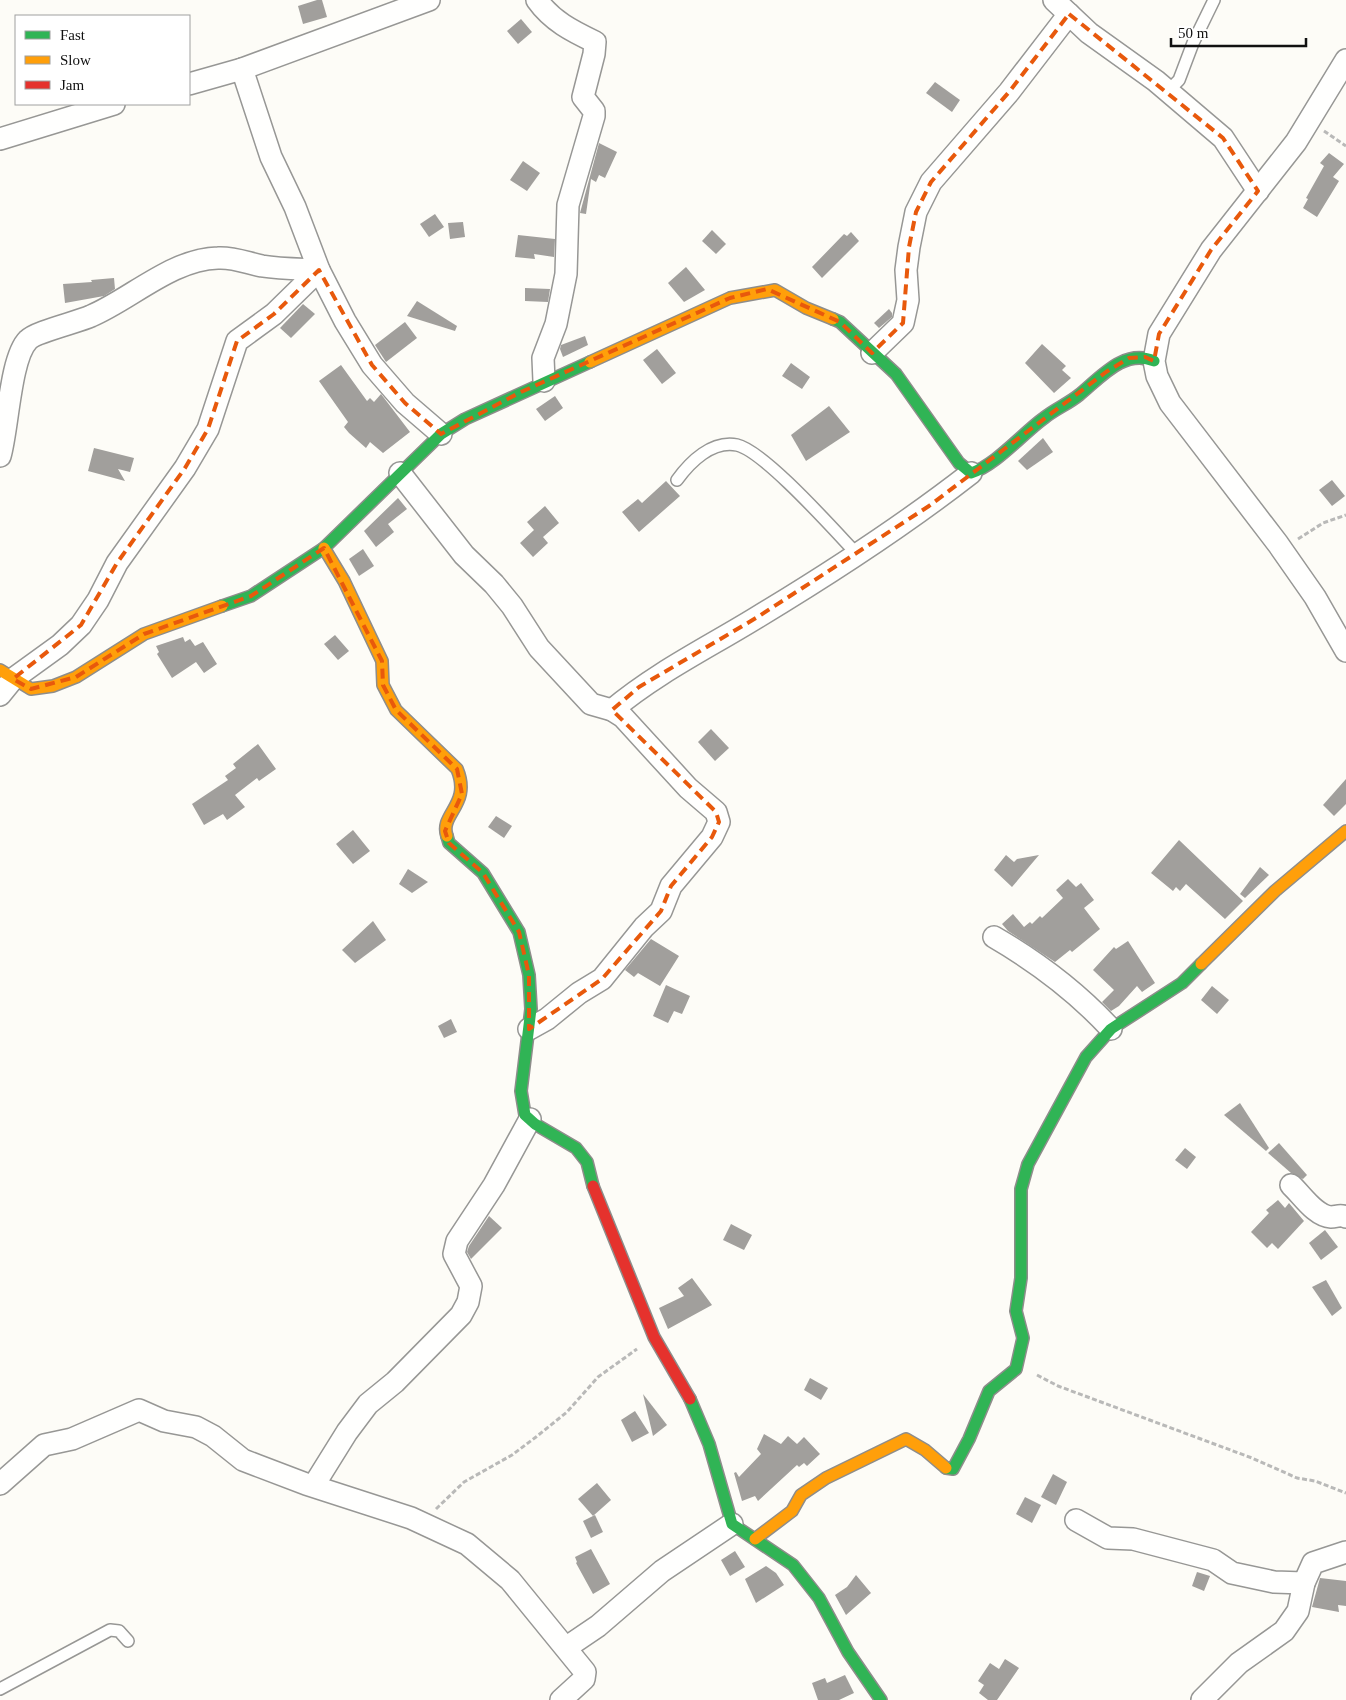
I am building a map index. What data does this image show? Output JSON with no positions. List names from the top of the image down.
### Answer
{
  "legend": ["Fast", "Slow", "Jam"],
  "scale_bar": "50 m"
}
